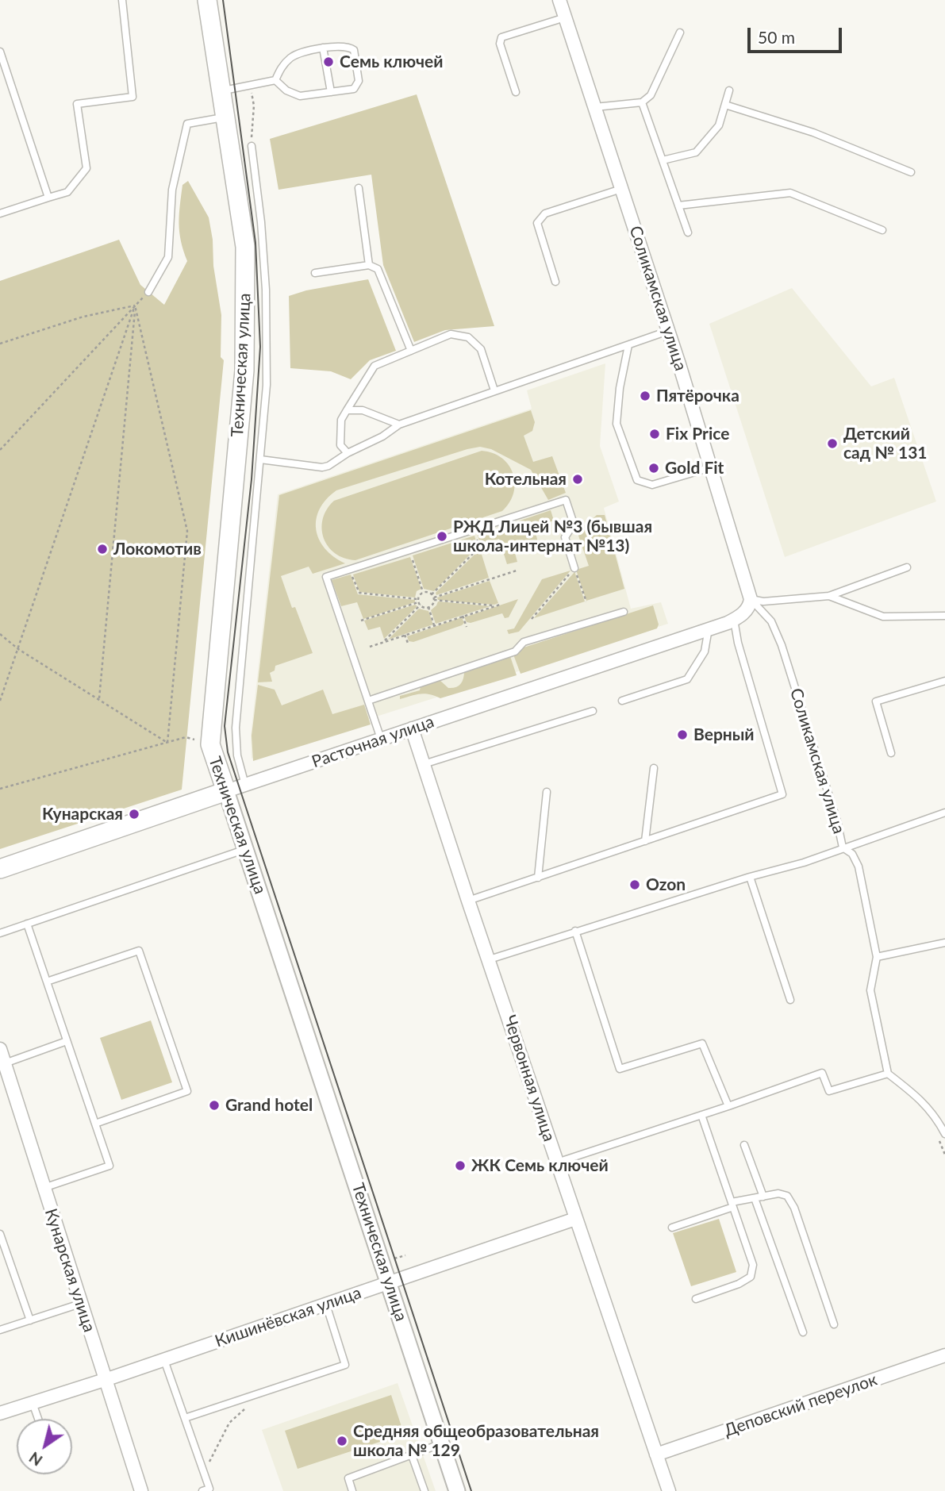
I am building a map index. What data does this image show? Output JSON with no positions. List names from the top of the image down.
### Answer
{
  "streets": {
    "main road": ["Техническая улица", "Расточная улица"],
    "street": [
      "Соликамская улица",
      "Червонная улица",
      "Кунарская улица",
      "Кишинёвская улица",
      "Деповский переулок"
    ]
  },
  "crossings": [
    ["Техническая улица", "Расточная улица"],
    ["Техническая улица", "Кишинёвская улица"],
    ["Расточная улица", "Червонная улица"],
    ["Червонная улица", "Кишинёвская улица"],
    ["Червонная улица", "Деповский переулок"],
    ["Кунарская улица", "Кишинёвская улица"]
  ],
  "places": [
    "Семь ключей",
    "Пятёрочка",
    "Fix Price",
    "Детский сад № 131",
    "Gold Fit",
    "Котельная",
    "РЖД Лицей №3 (бывшая школа-интернат №13)",
    "Локомотив",
    "Верный",
    "Кунарская",
    "Ozon",
    "Grand hotel",
    "ЖК Семь ключей",
    "Средняя общеобразовательная школа № 129"
  ],
  "scale_bar": "50 m",
  "north": "bottom left"
}
